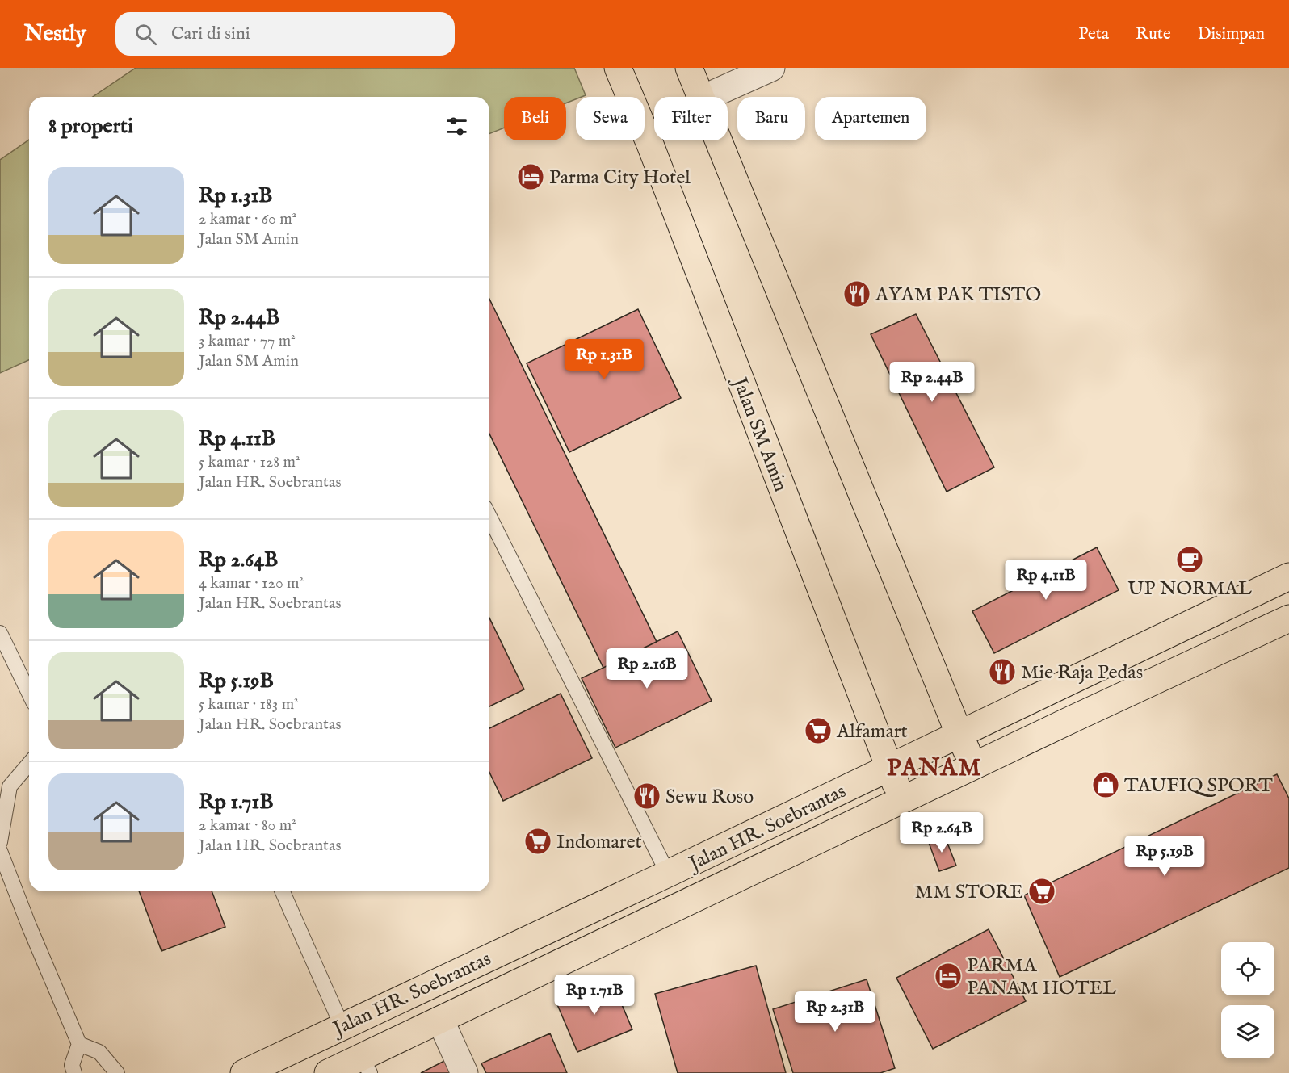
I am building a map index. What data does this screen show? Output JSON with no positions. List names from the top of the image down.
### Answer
{
  "streets": {
    "main road": ["Jalan SM Amin", "Jalan HR. Soebrantas"]
  },
  "crossings": [
    ["Jalan SM Amin", "Jalan HR. Soebrantas"]
  ],
  "districts": ["PANAM"],
  "places": {
    "hotel": ["Parma City Hotel", "PARMA PANAM HOTEL"],
    "restaurant": ["AYAM PAK TISTO", "Mie Raja Pedas", "Sewu Roso"],
    "cafe": ["UP NORMAL"],
    "supermarket": ["Alfamart", "Indomaret", "MM STORE"],
    "shop": ["TAUFIQ SPORT"]
  },
  "page": {
    "header": "Nestly",
    "search": "Cari di sini",
    "nav": ["Peta", "Rute", "Disimpan"],
    "chip": [
      "Beli",
      "Sewa",
      "Filter",
      "Baru",
      "Apartemen"
    ],
    "heading": "8 properti",
    "list": [
      {
        "name": "Rp 1.31B",
        "note": "2 kamar · 60 m² · Jalan SM Amin"
      },
      {
        "name": "Rp 2.44B",
        "note": "3 kamar · 77 m² · Jalan SM Amin"
      },
      {
        "name": "Rp 4.11B",
        "note": "5 kamar · 128 m² · Jalan HR. Soebrantas"
      },
      {
        "name": "Rp 2.64B",
        "note": "4 kamar · 120 m² · Jalan HR. Soebrantas"
      },
      {
        "name": "Rp 5.19B",
        "note": "5 kamar · 183 m² · Jalan HR. Soebrantas"
      },
      {
        "name": "Rp 1.71B",
        "note": "2 kamar · 80 m² · Jalan HR. Soebrantas"
      }
    ],
    "price": [
      "Rp 1.31B",
      "Rp 2.44B",
      "Rp 4.11B",
      "Rp 2.16B",
      "Rp 2.64B",
      "Rp 5.19B",
      "Rp 1.71B",
      "Rp 2.31B"
    ]
  }
}
